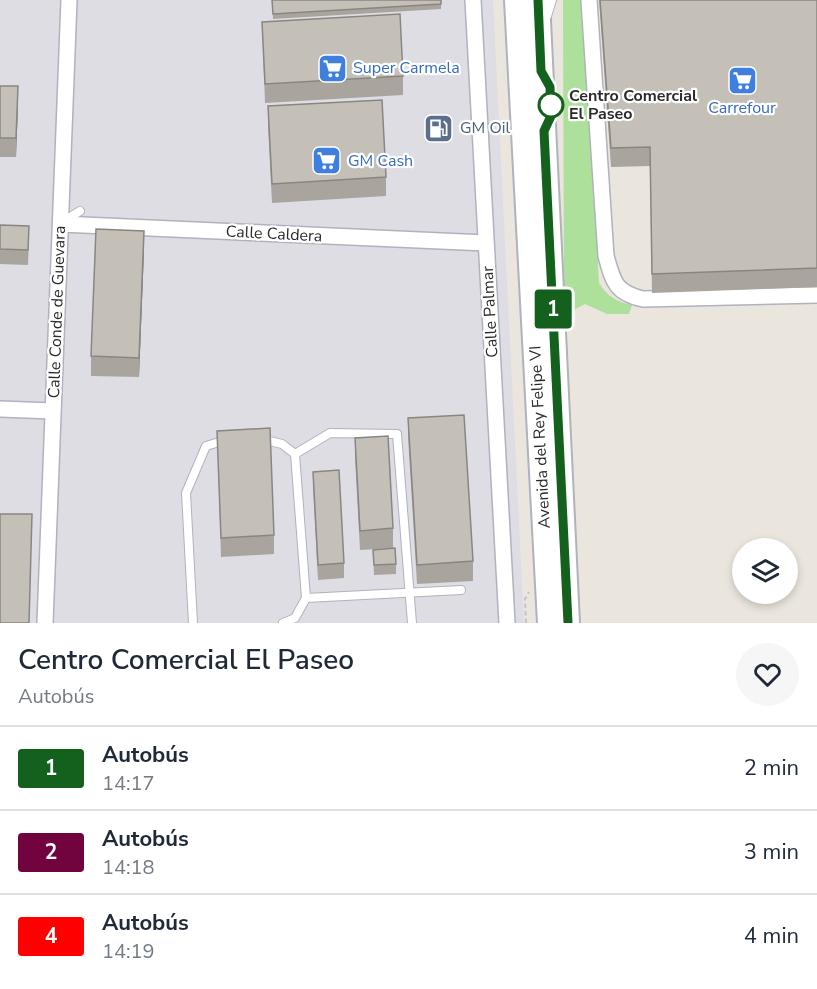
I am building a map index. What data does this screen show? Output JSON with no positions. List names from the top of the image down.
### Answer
{
  "streets": {
    "main road": ["Avenida del Rey Felipe VI"],
    "street": ["Calle Caldera", "Calle Conde de Guevara", "Calle Palmar"]
  },
  "crossings": [
    ["Calle Caldera", "Calle Conde de Guevara"],
    ["Calle Caldera", "Calle Palmar"]
  ],
  "places": {
    "supermarket": ["Super Carmela", "Carrefour", "GM Cash"],
    "other": ["Centro Comercial El Paseo"],
    "fuel station": ["GM Oil"]
  },
  "lines": ["bus line 1"],
  "page": {
    "on_map": "1",
    "heading": ["Centro Comercial El Paseo", "Autobús"],
    "list": [
      {
        "mark": "1",
        "name": "Autobús",
        "note": "14:17",
        "value": "2 min"
      },
      {
        "mark": "2",
        "name": "Autobús",
        "note": "14:18",
        "value": "3 min"
      },
      {
        "mark": "4",
        "name": "Autobús",
        "note": "14:19",
        "value": "4 min"
      }
    ]
  }
}
